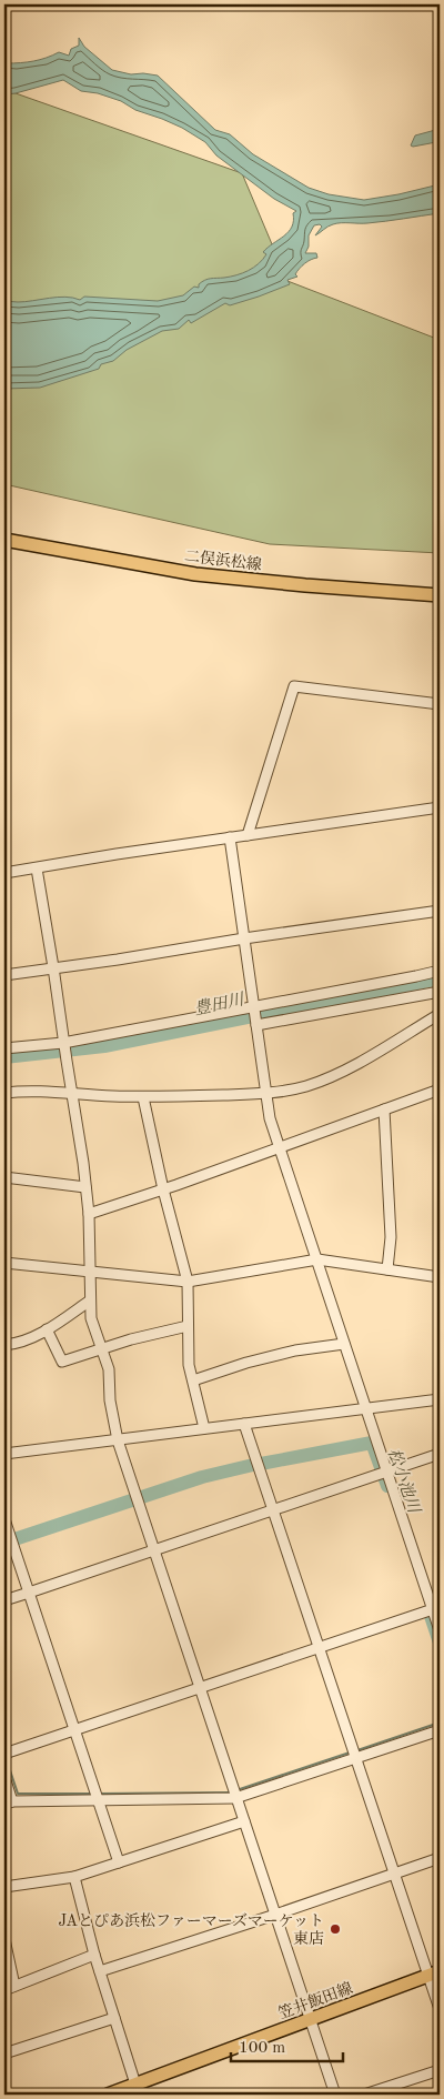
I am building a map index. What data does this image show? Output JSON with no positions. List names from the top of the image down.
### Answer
{
  "streets": {
    "main road": ["二俣浜松線", "笠井飯田線"]
  },
  "water": ["豊田川", "松小池川"],
  "places": ["JAとぴあ浜松ファーマーズマーケット 東店"],
  "scale_bar": "100 m"
}
